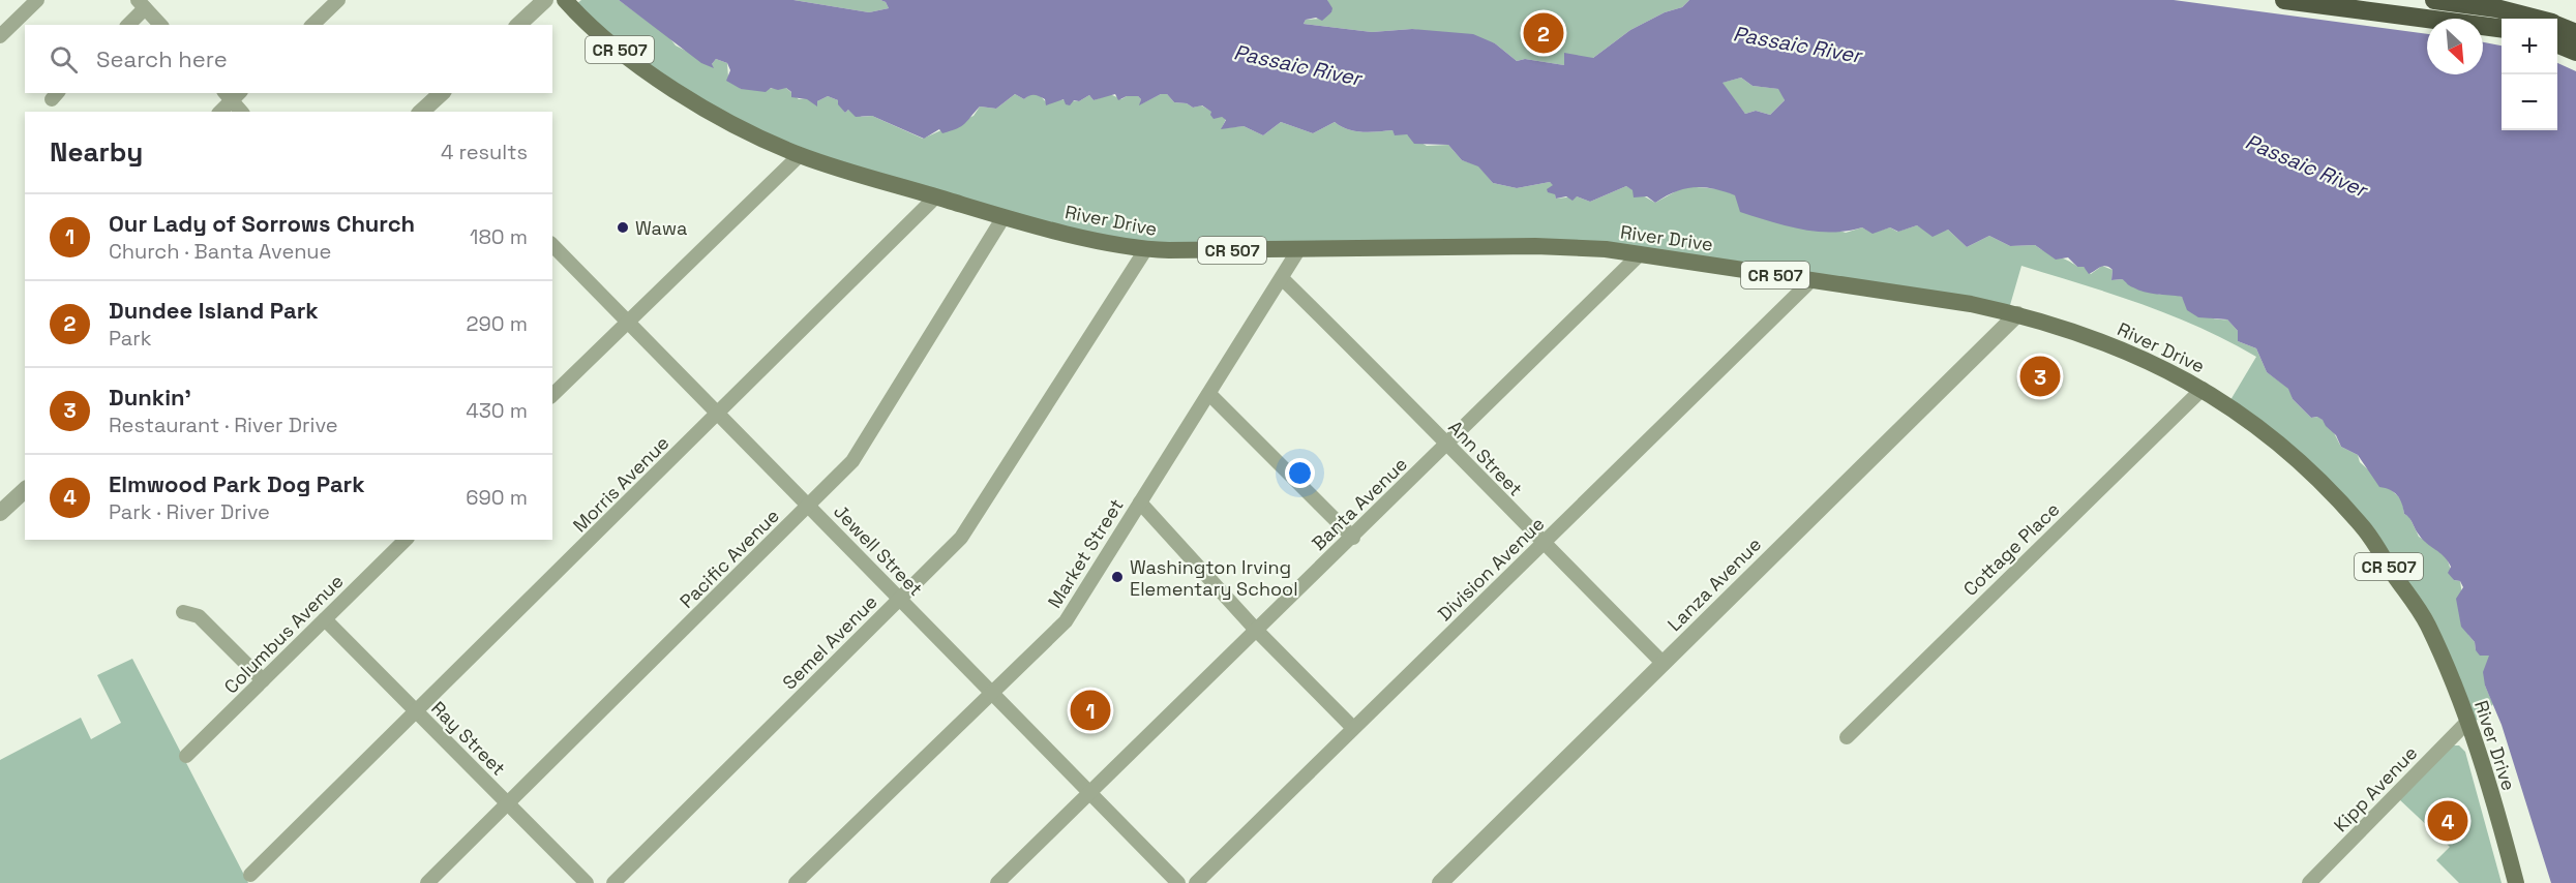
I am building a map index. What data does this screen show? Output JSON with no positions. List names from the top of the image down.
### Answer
{
  "streets": {
    "main road": ["CR 507", "River Drive"],
    "street": [
      "Ann Street",
      "Morris Avenue",
      "Banta Avenue",
      "Cottage Place",
      "Jewell Street",
      "Market Street",
      "Pacific Avenue",
      "Division Avenue",
      "Lanza Avenue",
      "Columbus Avenue",
      "Semel Avenue",
      "Ray Street",
      "Kipp Avenue"
    ]
  },
  "crossings": [
    ["River Drive", "Morris Avenue"],
    ["River Drive", "Banta Avenue"],
    ["River Drive", "Cottage Place"],
    ["River Drive", "Market Street"],
    ["River Drive", "Pacific Avenue"],
    ["River Drive", "Division Avenue"],
    ["River Drive", "Lanza Avenue"],
    ["River Drive", "Semel Avenue"],
    ["River Drive", "Kipp Avenue"],
    ["Ann Street", "Banta Avenue"],
    ["Ann Street", "Market Street"],
    ["Ann Street", "Division Avenue"],
    ["Ann Street", "Lanza Avenue"],
    ["Morris Avenue", "Jewell Street"],
    ["Morris Avenue", "Ray Street"],
    ["Banta Avenue", "Jewell Street"],
    ["Jewell Street", "Market Street"],
    ["Jewell Street", "Pacific Avenue"],
    ["Jewell Street", "Semel Avenue"],
    ["Pacific Avenue", "Ray Street"],
    ["Columbus Avenue", "Ray Street"]
  ],
  "water": ["Passaic River"],
  "places": ["Wawa", "Washington Irving Elementary School"],
  "north": "bottom right",
  "page": {
    "pins": [
      "2",
      "3",
      "1",
      "4"
    ],
    "map_buttons": ["+", "−"],
    "search": "Search here",
    "heading": ["Nearby", "4 results"],
    "list": [
      {
        "mark": "1",
        "name": "Our Lady of Sorrows Church",
        "note": "Church · Banta Avenue",
        "value": "180 m"
      },
      {
        "mark": "2",
        "name": "Dundee Island Park",
        "note": "Park",
        "value": "290 m"
      },
      {
        "mark": "3",
        "name": "Dunkin'",
        "note": "Restaurant · River Drive",
        "value": "430 m"
      },
      {
        "mark": "4",
        "name": "Elmwood Park Dog Park",
        "note": "Park · River Drive",
        "value": "690 m"
      }
    ]
  }
}
